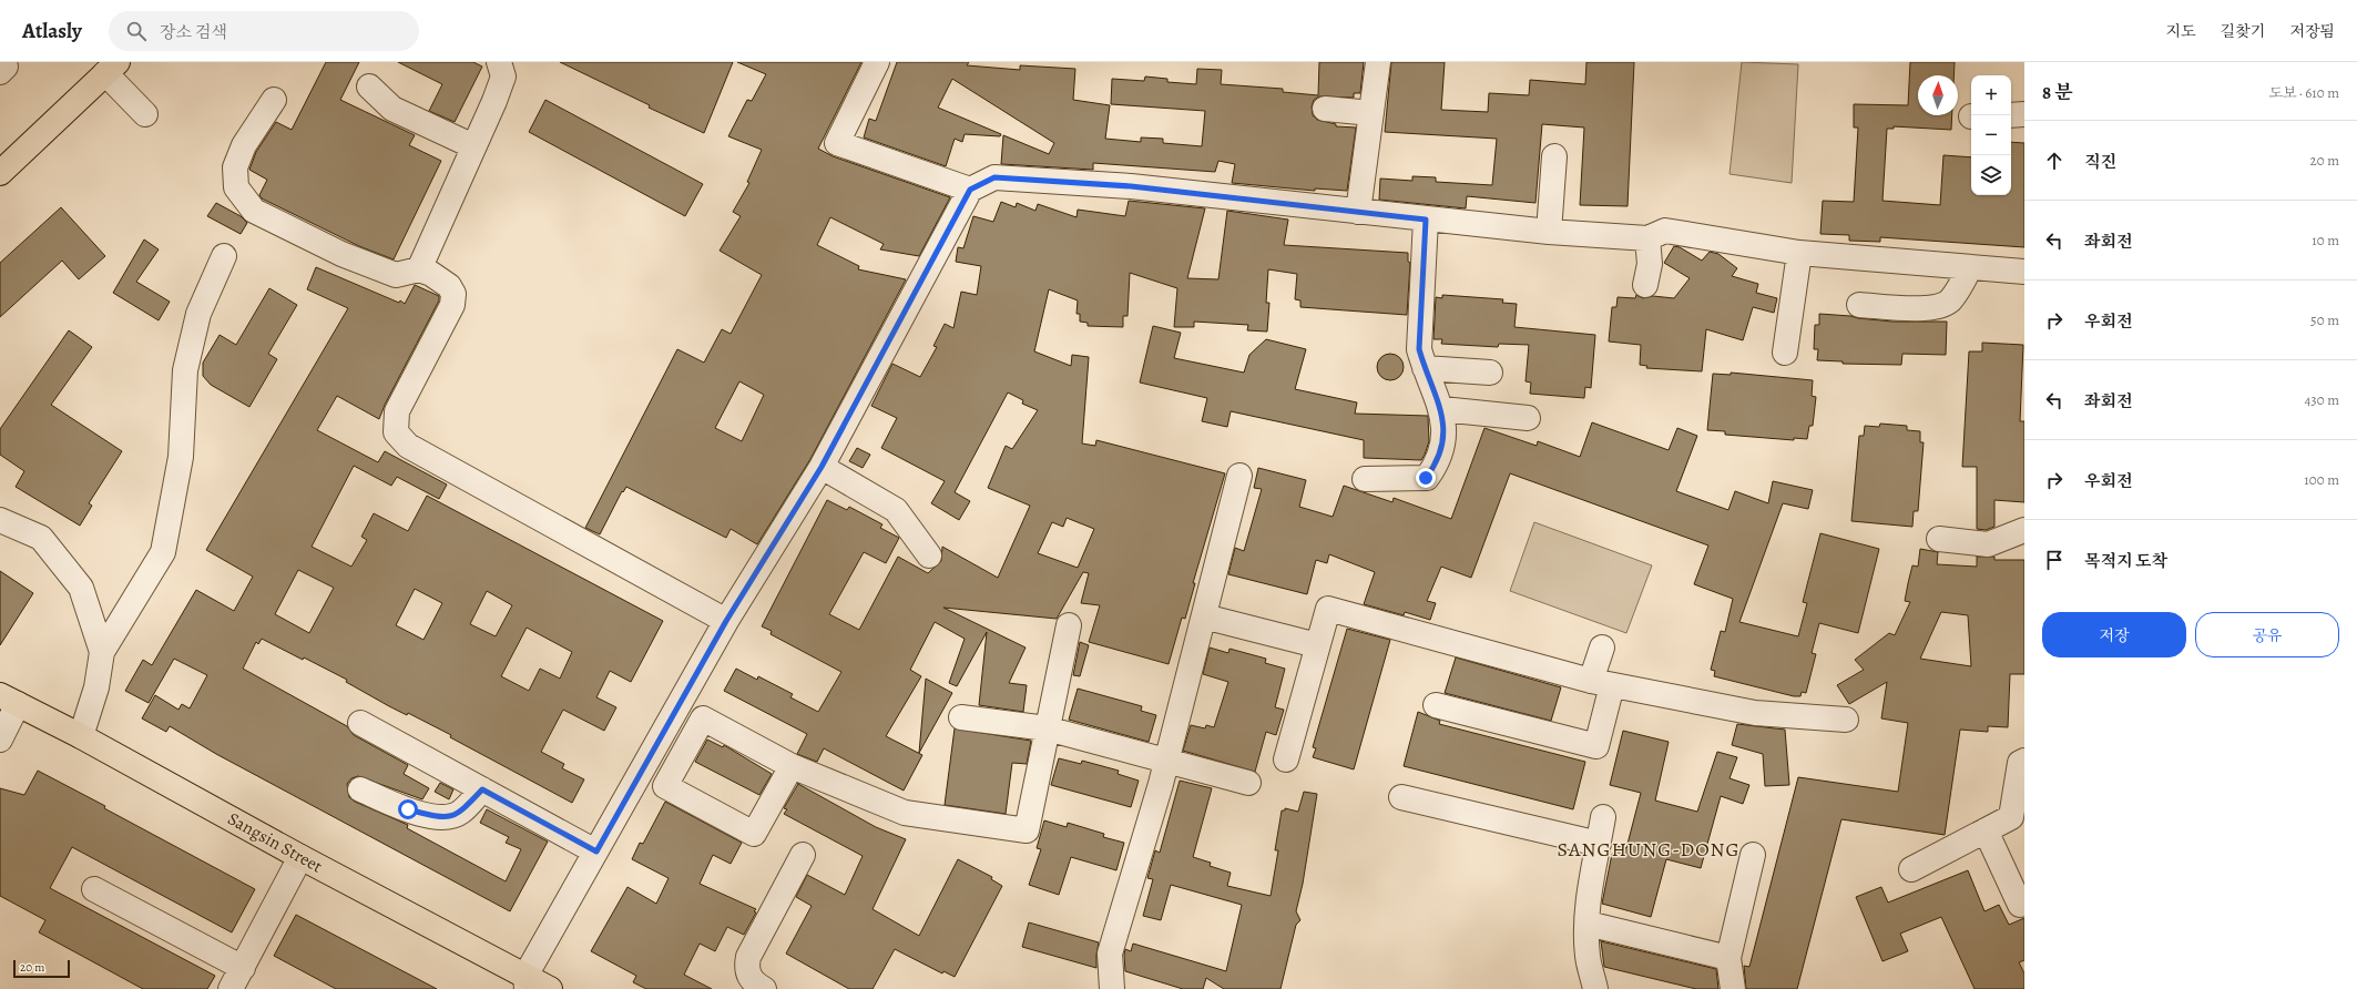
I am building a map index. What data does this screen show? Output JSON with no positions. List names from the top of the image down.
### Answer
{
  "streets": {
    "main road": ["Sangsin Street"]
  },
  "districts": ["SANGHUNG-DONG"],
  "scale_bar": "20 m",
  "north": "top",
  "page": {
    "header": "Atlasly",
    "search": "장소 검색",
    "nav": ["지도", "길찾기", "저장됨"],
    "heading": ["8 분", "도보 · 610 m"],
    "map_buttons": ["+", "−"],
    "list": [
      ["직진", "20 m"],
      ["좌회전", "10 m"],
      ["우회전", "50 m"],
      ["좌회전", "430 m"],
      ["우회전", "100 m"],
      "목적지 도착"
    ],
    "buttons": ["저장", "공유"],
    "scale": "20 m"
  }
}
